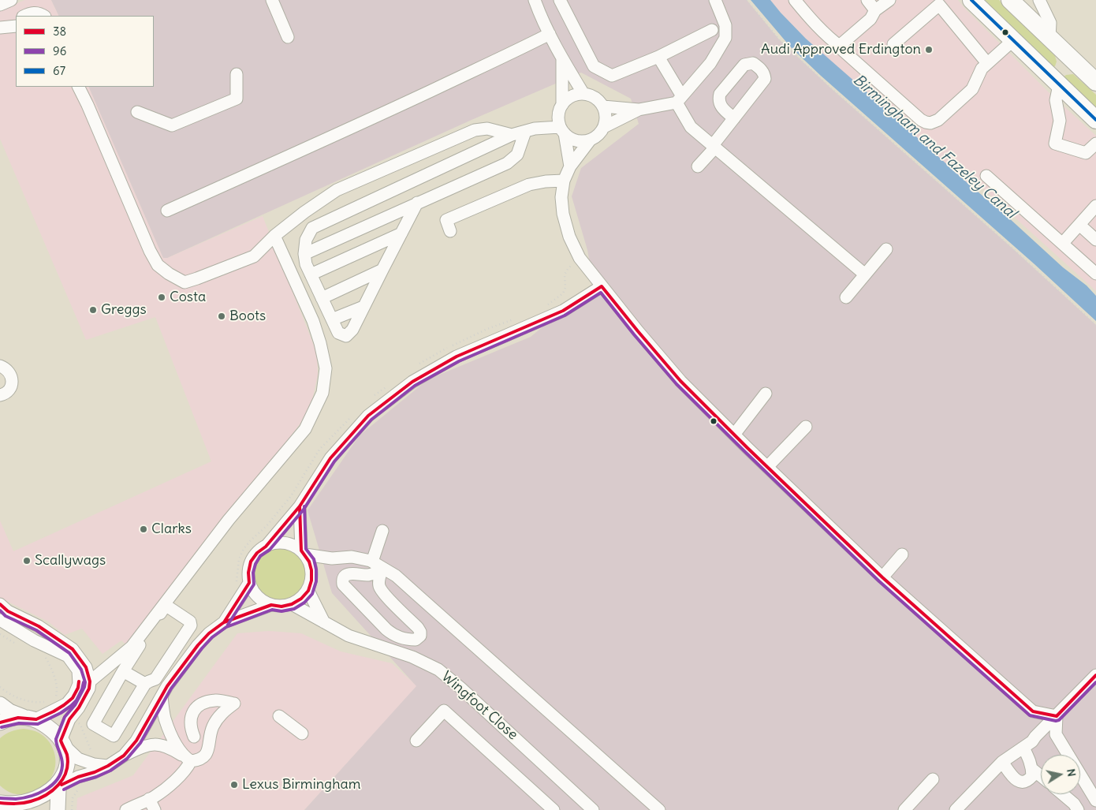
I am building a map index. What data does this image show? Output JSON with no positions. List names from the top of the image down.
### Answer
{
  "streets": {
    "street": ["Wingfoot Close"]
  },
  "water": ["Birmingham and Fazeley Canal"],
  "places": [
    "Audi Approved Erdington",
    "Costa",
    "Greggs",
    "Boots",
    "Clarks",
    "Scallywags",
    "Lexus Birmingham"
  ],
  "lines": ["transit line 67", "transit line 38", "transit line 96"],
  "legend": ["38", "96", "67"],
  "north": "right"
}
